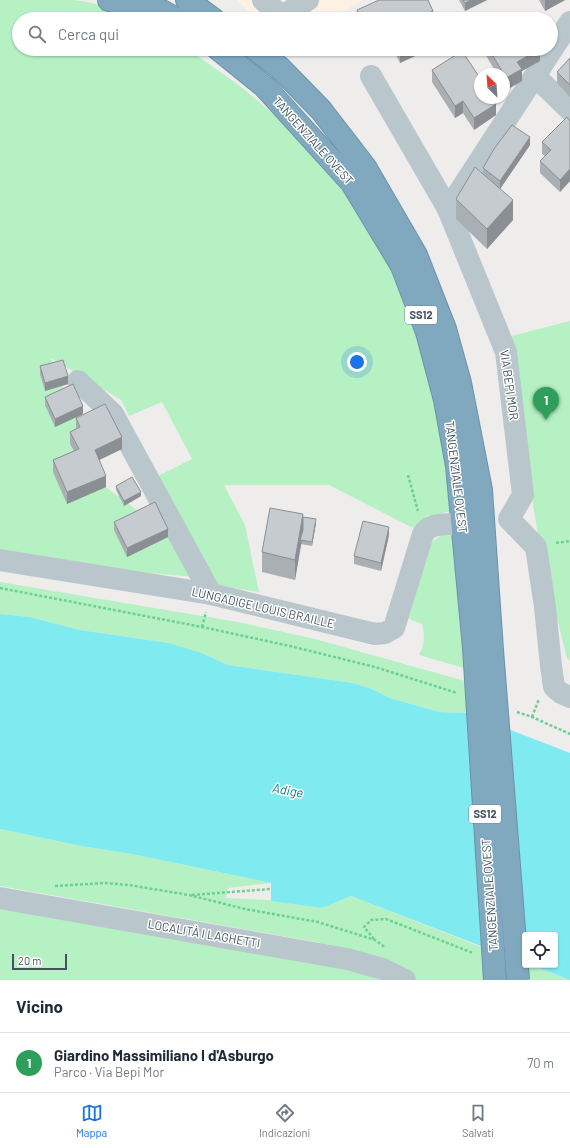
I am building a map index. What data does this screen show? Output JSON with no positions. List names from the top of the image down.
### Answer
{
  "streets": {
    "highway": ["TANGENZIALE OVEST", "SS12"],
    "street": ["VIA BEPI MOR", "LUNGADIGE LOUIS BRAILLE", "LOCALITÀ I LAGHETTI"]
  },
  "water": ["Adige"],
  "scale_bar": "20 m",
  "north": "top left",
  "page": {
    "search": "Cerca qui",
    "pins": "1",
    "scale": "20 m",
    "heading": "Vicino",
    "list": [
      {
        "mark": "1",
        "name": "Giardino Massimiliano I d'Asburgo",
        "note": "Parco · Via Bepi Mor",
        "value": "70 m"
      }
    ],
    "nav": ["Mappa", "Indicazioni", "Salvati"]
  }
}
